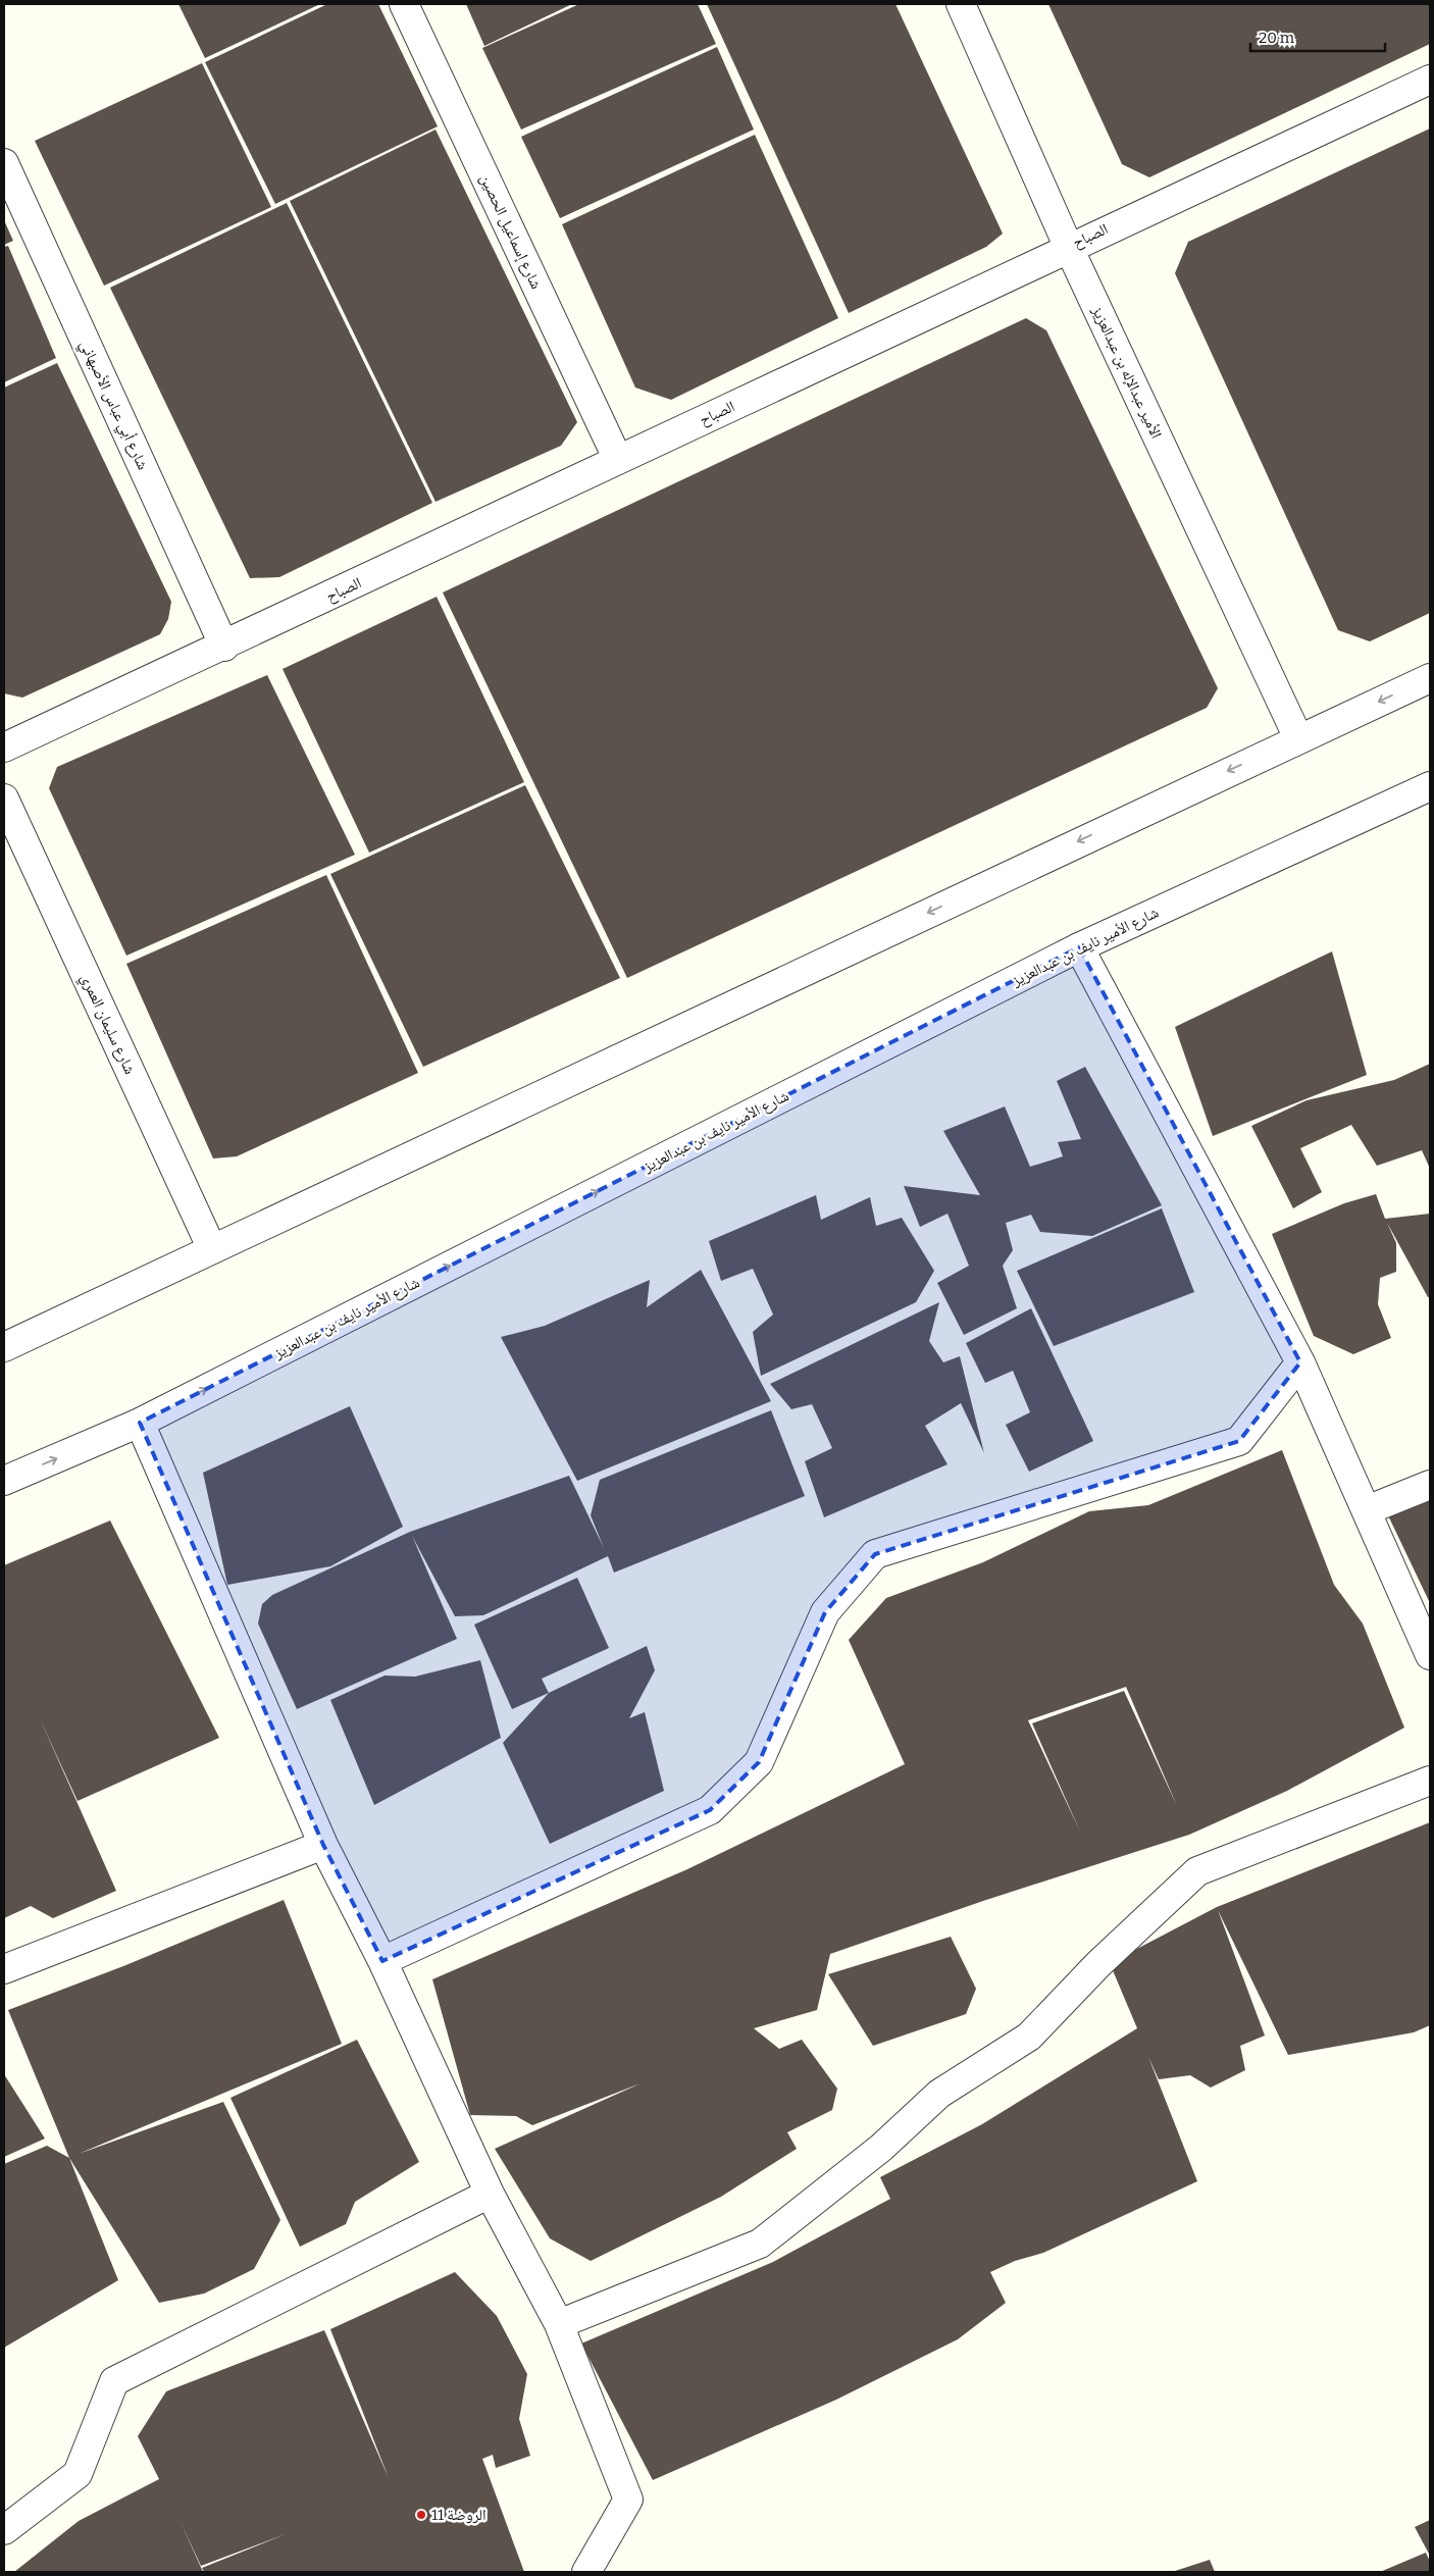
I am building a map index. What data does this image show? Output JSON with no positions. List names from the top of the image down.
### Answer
{
  "streets": {
    "street": [
      "شارع إسماعيل الحصين",
      "الصباح",
      "الأمير عبدالإله بن عبدالعزيز",
      "شارع أبي عباس الأصبهاني",
      "شارع الأمير نايف بن عبدالعزيز",
      "شارع سليمان العمري"
    ]
  },
  "crossings": [
    ["شارع إسماعيل الحصين", "الصباح"],
    ["الصباح", "الأمير عبدالإله بن عبدالعزيز"],
    ["الصباح", "شارع أبي عباس الأصبهاني"]
  ],
  "places": ["الروضة 11"],
  "scale_bar": "20 m"
}
